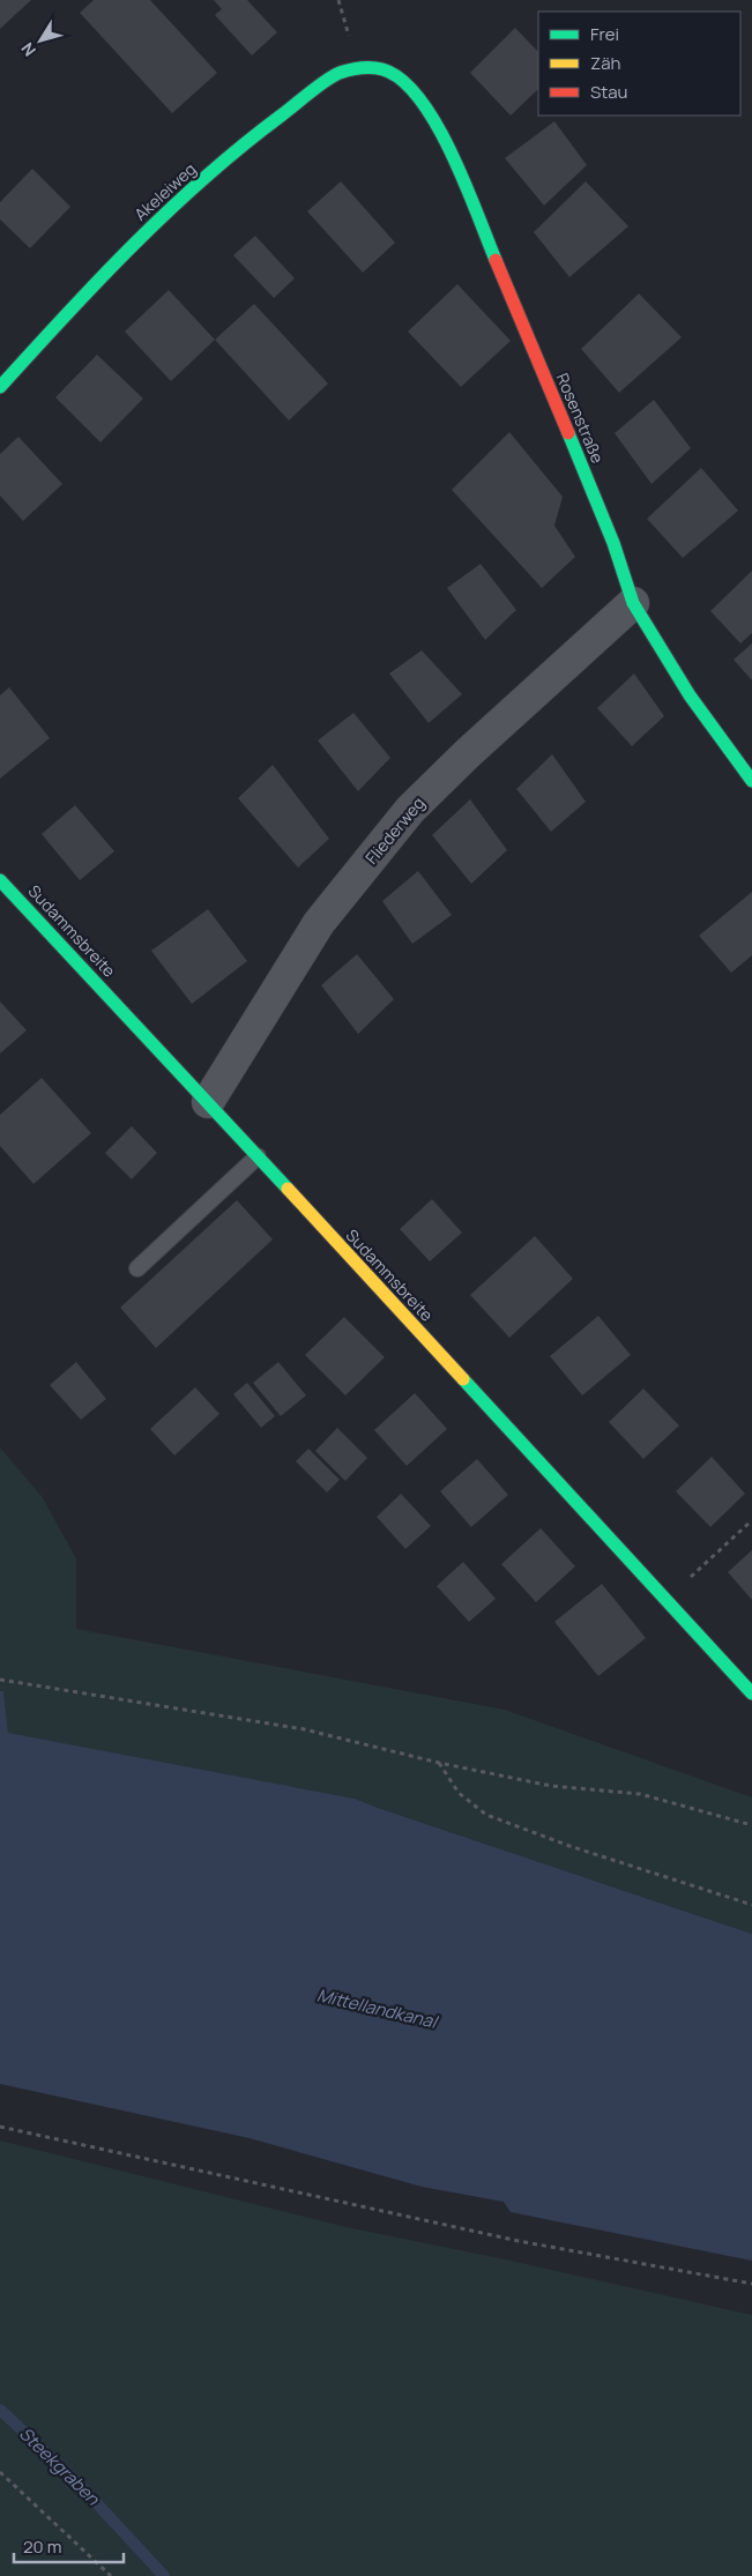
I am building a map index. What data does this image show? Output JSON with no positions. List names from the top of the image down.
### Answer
{
  "streets": {
    "street": [
      "Akeleiweg",
      "Rosenstraße",
      "Fliederweg",
      "Sudammsbreite"
    ]
  },
  "crossings": [
    ["Akeleiweg", "Rosenstraße"],
    ["Rosenstraße", "Fliederweg"],
    ["Fliederweg", "Sudammsbreite"]
  ],
  "water": ["Mittellandkanal", "Steekgraben"],
  "legend": ["Frei", "Zäh", "Stau"],
  "scale_bar": "20 m",
  "north": "bottom left"
}
